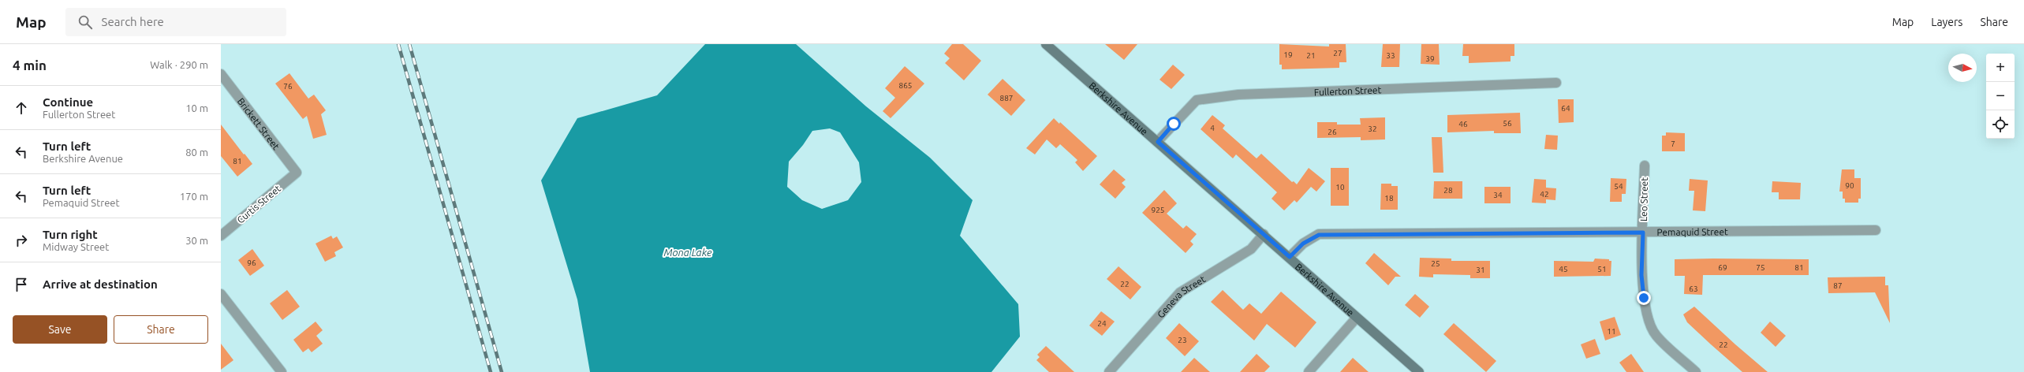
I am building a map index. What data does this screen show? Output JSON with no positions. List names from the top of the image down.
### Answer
{
  "streets": {
    "main road": ["Berkshire Avenue"],
    "street": [
      "Fullerton Street",
      "Brickett Street",
      "Leo Street",
      "Curtis Street",
      "Pemaquid Street",
      "Geneva Street"
    ]
  },
  "crossings": [
    ["Fullerton Street", "Berkshire Avenue"],
    ["Berkshire Avenue", "Pemaquid Street"],
    ["Berkshire Avenue", "Geneva Street"],
    ["Brickett Street", "Curtis Street"],
    ["Leo Street", "Pemaquid Street"]
  ],
  "water": ["Mona Lake"],
  "house_numbers": [
    "27",
    "19",
    "21",
    "33",
    "39",
    "865",
    "76",
    "887",
    "64",
    "56",
    "46",
    "4",
    "32",
    "26",
    "7",
    "81",
    "90",
    "54",
    "10",
    "28",
    "42",
    "34",
    "18",
    "925",
    "96",
    "25",
    "69",
    "75",
    "81",
    "45",
    "51",
    "31",
    "22",
    "87",
    "63",
    "24",
    "11",
    "23",
    "22"
  ],
  "north": "right",
  "page": {
    "header": "Map",
    "search": "Search here",
    "nav": ["Map", "Layers", "Share"],
    "heading": ["4 min", "Walk · 290 m"],
    "map_buttons": ["+", "−"],
    "list": [
      ["Continue", "Fullerton Street", "10 m"],
      ["Turn left", "Berkshire Avenue", "80 m"],
      ["Turn left", "Pemaquid Street", "170 m"],
      ["Turn right", "Midway Street", "30 m"],
      "Arrive at destination"
    ],
    "buttons": ["Save", "Share"]
  }
}
